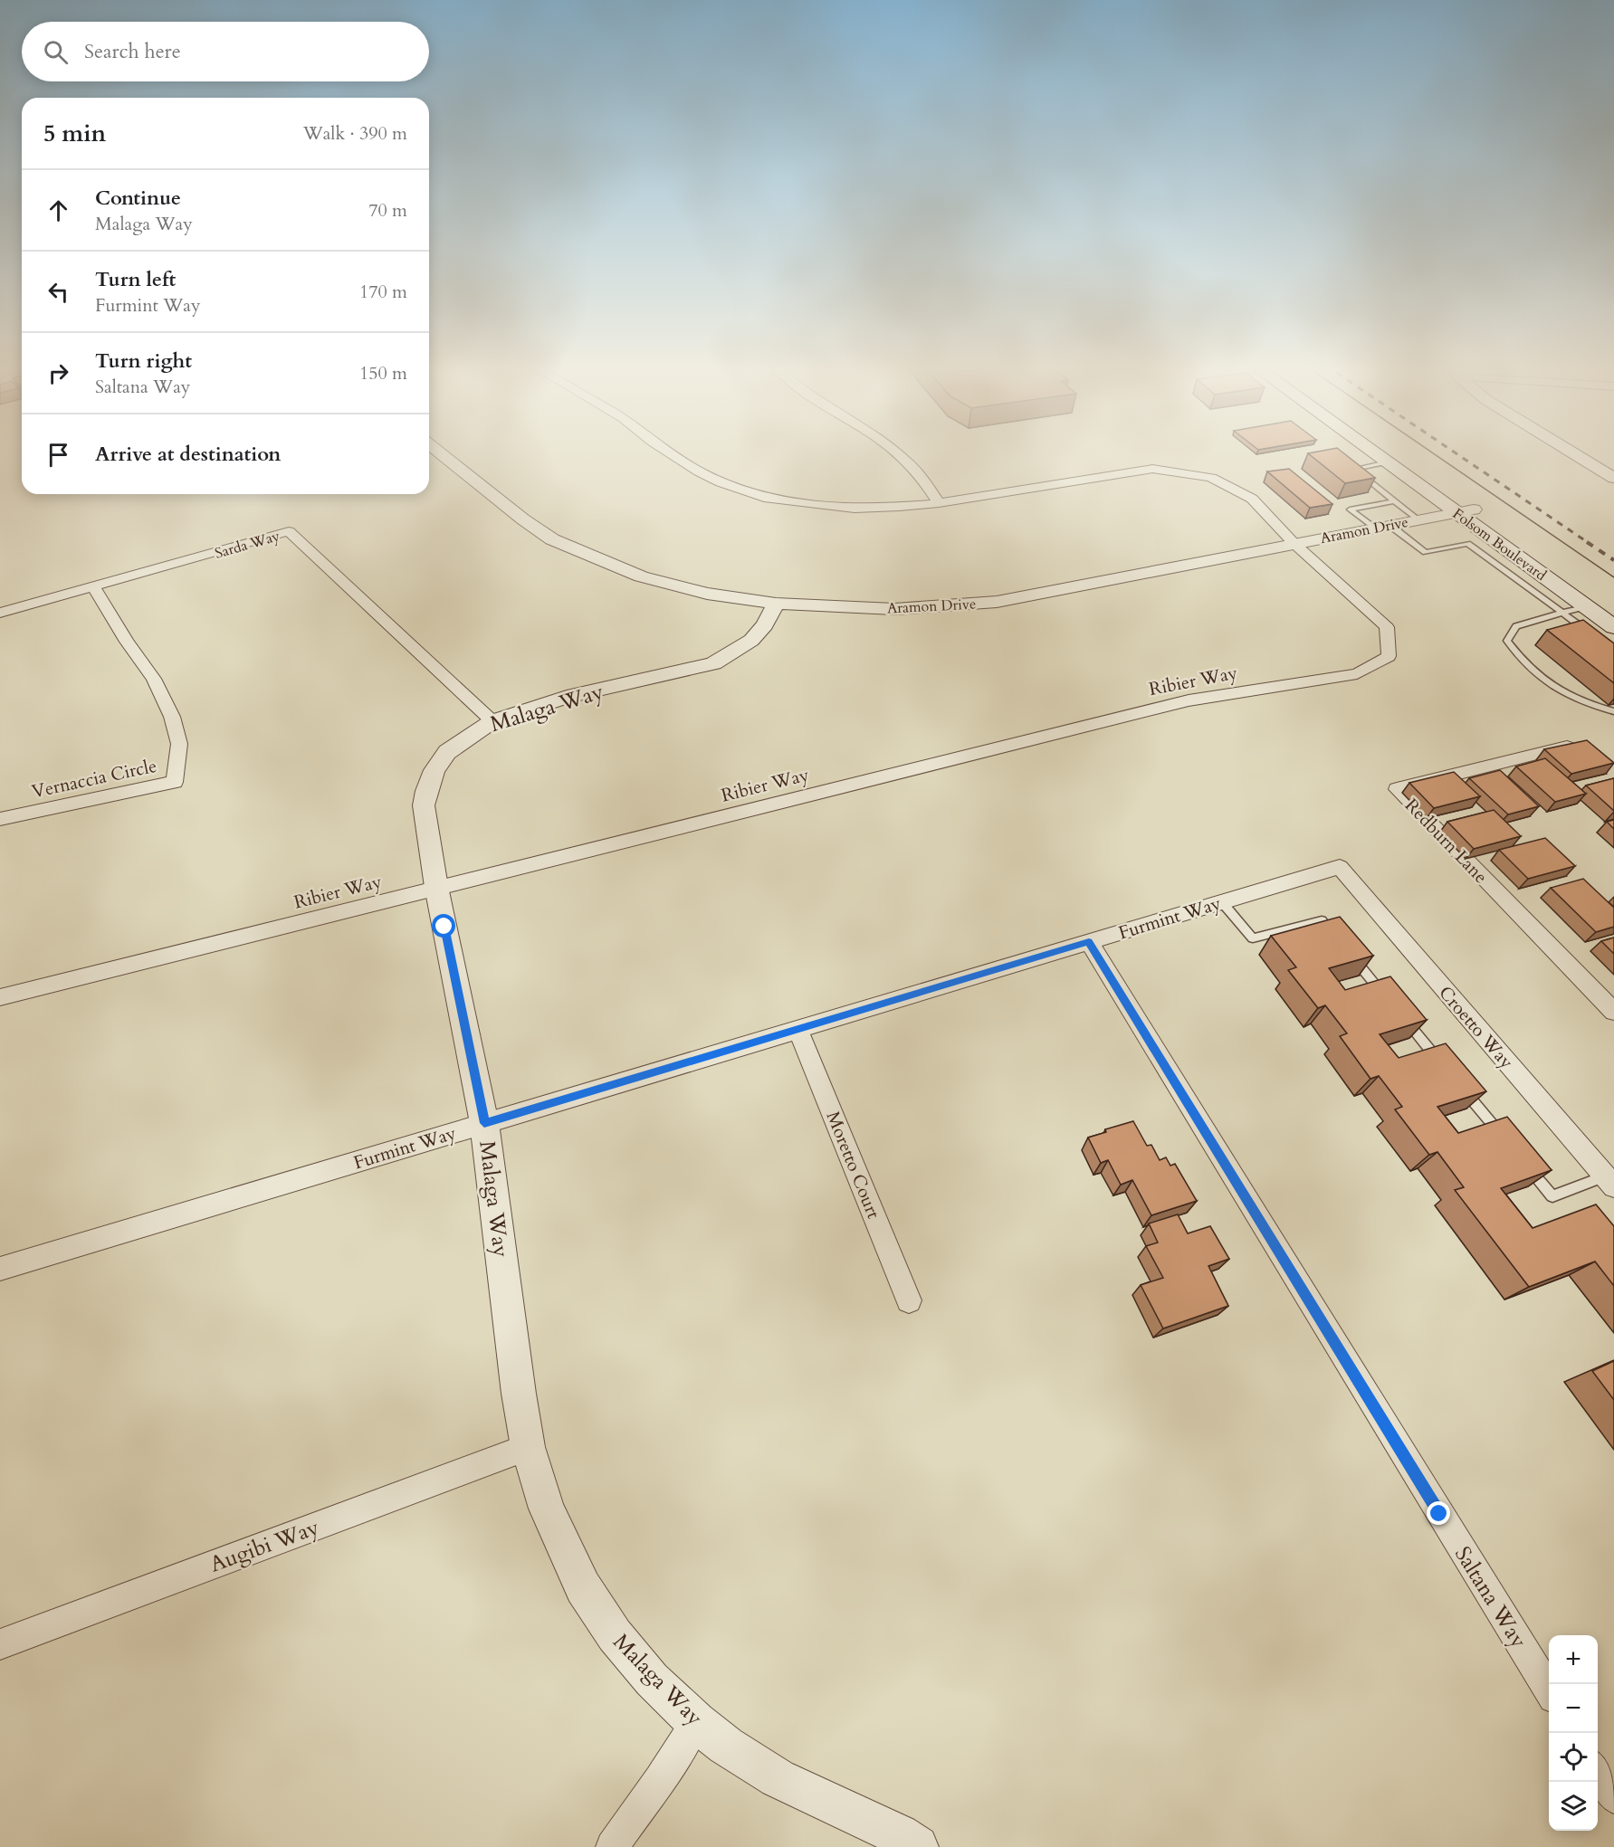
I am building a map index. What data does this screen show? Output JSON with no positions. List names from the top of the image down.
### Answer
{
  "streets": {
    "main road": ["Folsom Boulevard"],
    "street": [
      "Aramon Drive",
      "Sarda Way",
      "Ribier Way",
      "Malaga Way",
      "Vernaccia Circle",
      "Redburn Lane",
      "Furmint Way",
      "Croetto Way",
      "Moretto Court",
      "Augibi Way",
      "Saltana Way"
    ]
  },
  "crossings": [
    ["Aramon Drive", "Folsom Boulevard"],
    ["Aramon Drive", "Ribier Way"],
    ["Aramon Drive", "Malaga Way"],
    ["Sarda Way", "Malaga Way"],
    ["Sarda Way", "Vernaccia Circle"],
    ["Ribier Way", "Malaga Way"],
    ["Malaga Way", "Furmint Way"],
    ["Malaga Way", "Augibi Way"],
    ["Furmint Way", "Croetto Way"],
    ["Furmint Way", "Moretto Court"],
    ["Furmint Way", "Saltana Way"]
  ],
  "page": {
    "search": "Search here",
    "heading": ["5 min", "Walk · 390 m"],
    "list": [
      ["Continue", "Malaga Way", "70 m"],
      ["Turn left", "Furmint Way", "170 m"],
      ["Turn right", "Saltana Way", "150 m"],
      "Arrive at destination"
    ],
    "map_buttons": ["+", "−"]
  }
}
